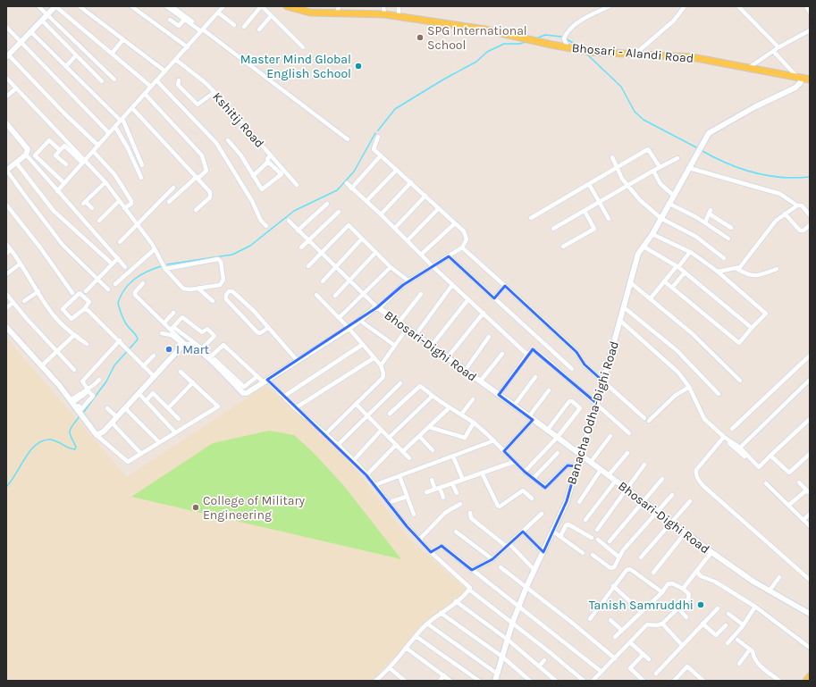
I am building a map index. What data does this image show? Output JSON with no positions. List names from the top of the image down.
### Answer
{
  "streets": {
    "main road": ["Bhosari - Alandi Road"],
    "street": ["Kshitij Road", "Bhosari-Dighi Road", "Banacha Odha-Dighi Road"]
  },
  "crossings": [
    ["Bhosari - Alandi Road", "Banacha Odha-Dighi Road"],
    ["Bhosari-Dighi Road", "Banacha Odha-Dighi Road"]
  ],
  "places": [
    "SPG International School",
    "Master Mind Global English School",
    "I Mart",
    "College of Military Engineering",
    "Tanish Samruddhi"
  ]
}
